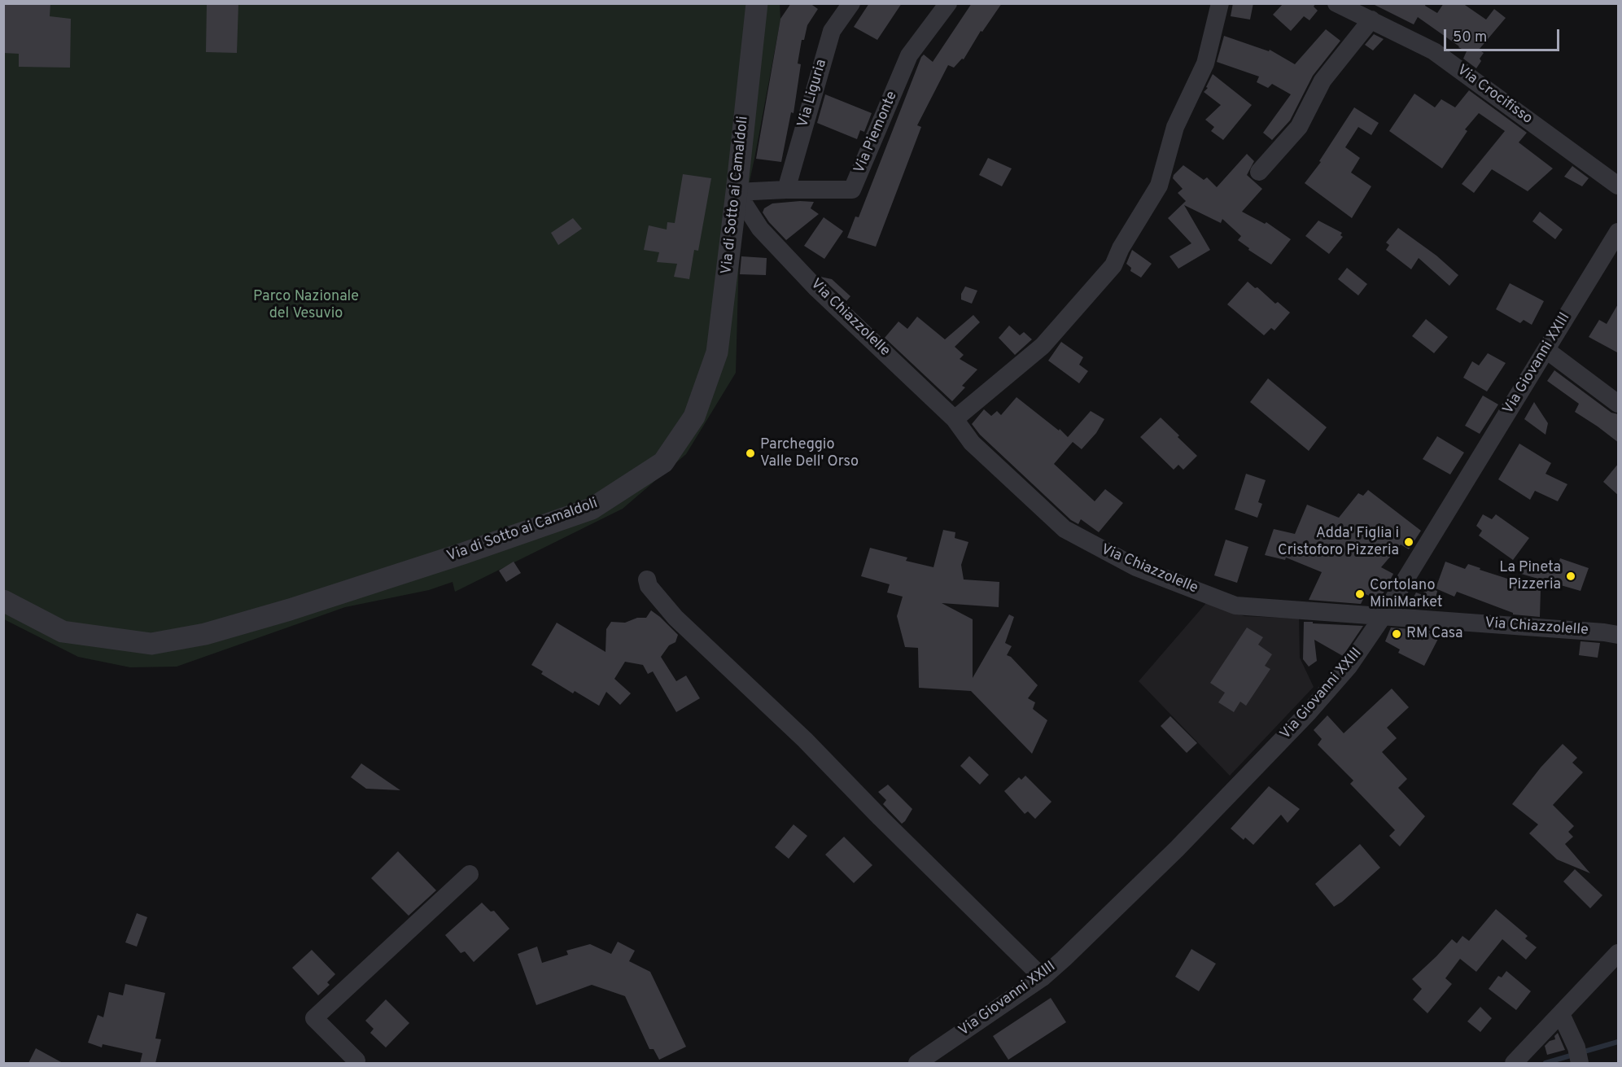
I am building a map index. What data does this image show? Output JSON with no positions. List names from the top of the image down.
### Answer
{
  "streets": {
    "street": [
      "Via Liguria",
      "Via Crocifisso",
      "Via Piemonte",
      "Via di Sotto ai Camaldoli",
      "Via Chiazzolelle",
      "Via Giovanni XXIII"
    ]
  },
  "crossings": [
    ["Via Liguria", "Via Piemonte"],
    ["Via Piemonte", "Via di Sotto ai Camaldoli"],
    ["Via Piemonte", "Via Chiazzolelle"],
    ["Via di Sotto ai Camaldoli", "Via Chiazzolelle"],
    ["Via Chiazzolelle", "Via Giovanni XXIII"]
  ],
  "parks": ["Parco Nazionale del Vesuvio"],
  "places": [
    "Parcheggio Valle Dell' Orso",
    "Adda' Figlia i Cristoforo Pizzeria",
    "La Pineta Pizzeria",
    "Cortolano MiniMarket",
    "RM Casa"
  ],
  "scale_bar": "50 m"
}
